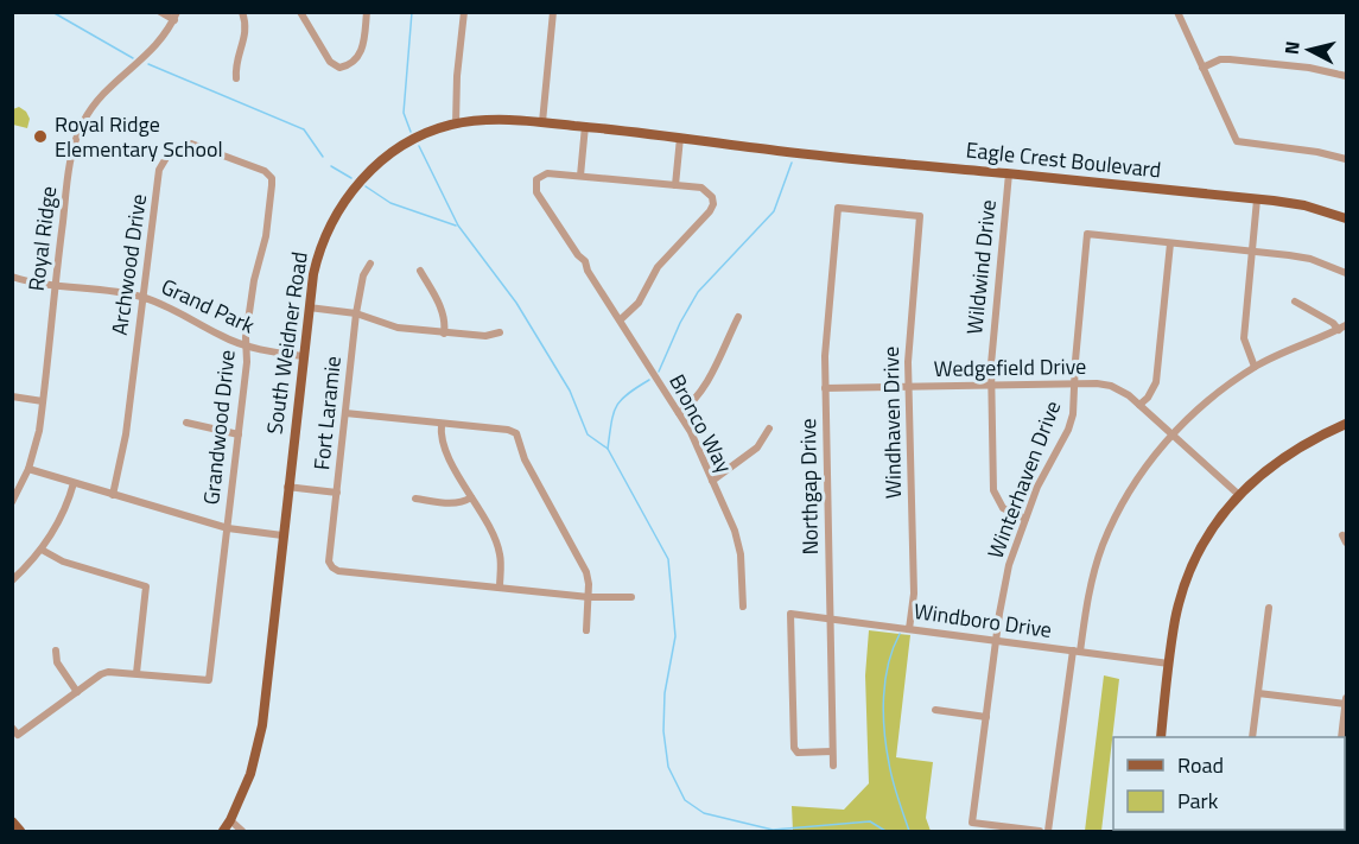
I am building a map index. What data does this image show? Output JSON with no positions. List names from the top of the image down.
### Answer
{
  "streets": {
    "main road": ["Eagle Crest Boulevard", "South Weidner Road"],
    "street": [
      "Royal Ridge",
      "Archwood Drive",
      "Wildwind Drive",
      "Grand Park",
      "Wedgefield Drive",
      "Fort Laramie",
      "Windhaven Drive",
      "Bronco Way",
      "Grandwood Drive",
      "Winterhaven Drive",
      "Northgap Drive",
      "Windboro Drive"
    ]
  },
  "crossings": [
    ["Eagle Crest Boulevard", "Wildwind Drive"],
    ["Eagle Crest Boulevard", "South Weidner Road"],
    ["Royal Ridge", "Grand Park"],
    ["Archwood Drive", "Grand Park"],
    ["Archwood Drive", "Grandwood Drive"],
    ["Wildwind Drive", "Wedgefield Drive"],
    ["Wildwind Drive", "Winterhaven Drive"],
    ["Grand Park", "South Weidner Road"],
    ["Grand Park", "Grandwood Drive"],
    ["Wedgefield Drive", "Windhaven Drive"],
    ["Wedgefield Drive", "Winterhaven Drive"],
    ["Wedgefield Drive", "Northgap Drive"],
    ["Windhaven Drive", "Northgap Drive"],
    ["Windhaven Drive", "Windboro Drive"],
    ["Winterhaven Drive", "Windboro Drive"],
    ["Northgap Drive", "Windboro Drive"]
  ],
  "places": ["Royal Ridge Elementary School"],
  "legend": ["Road", "Park"],
  "north": "left"
}
